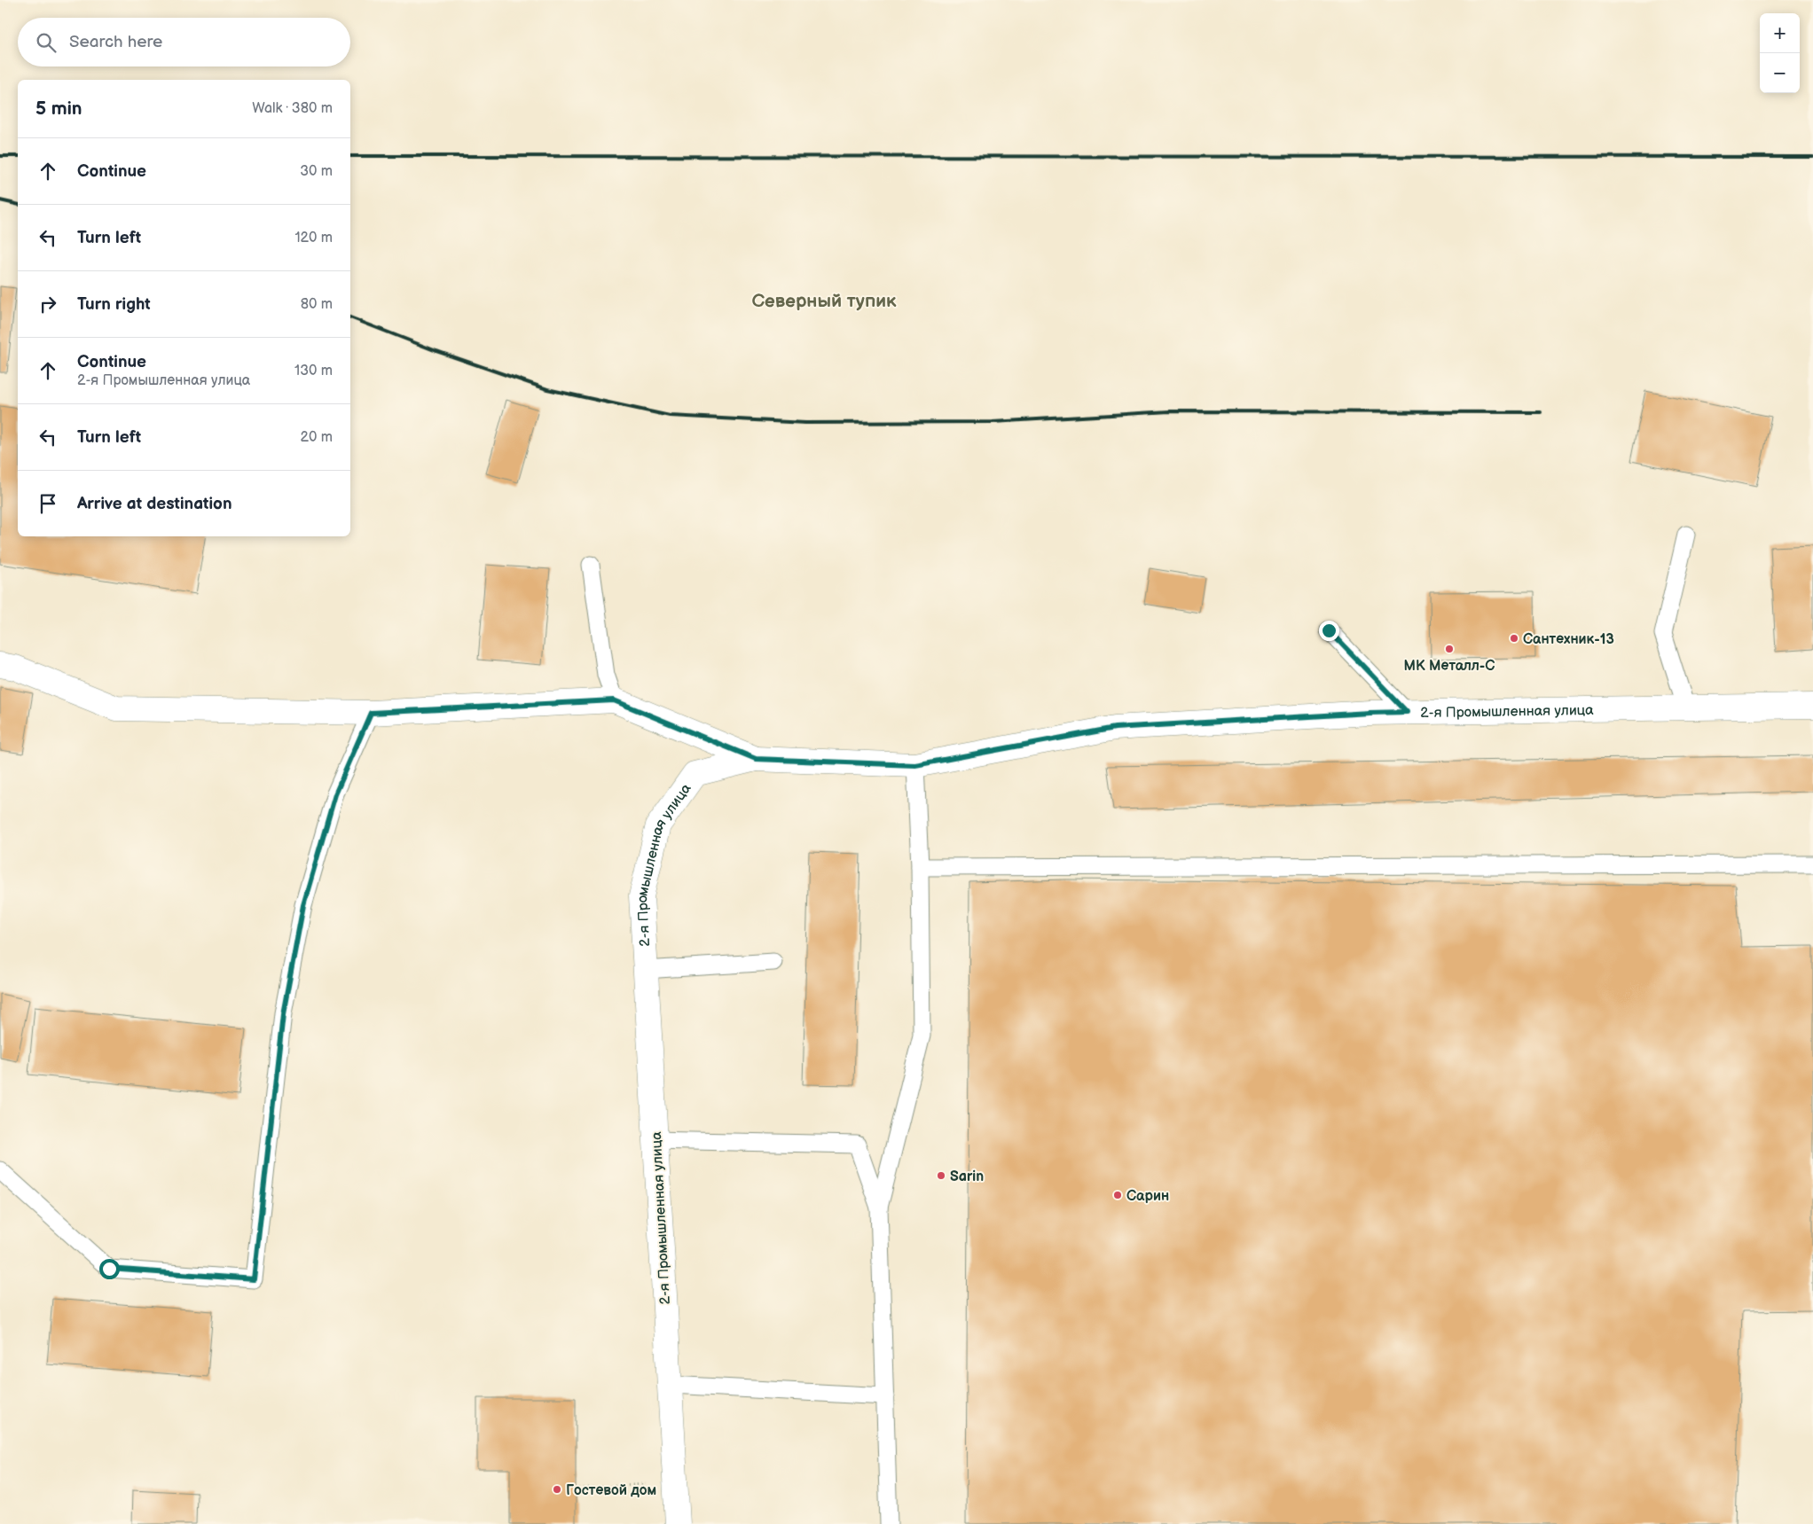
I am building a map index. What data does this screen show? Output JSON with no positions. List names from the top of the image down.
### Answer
{
  "streets": {
    "street": ["2-я Промышленная улица"]
  },
  "districts": ["Северный тупик"],
  "places": [
    "Сантехник-13",
    "МК Металл-С",
    "Sarin",
    "Сарин",
    "Гостевой дом"
  ],
  "page": {
    "map_buttons": ["+", "−"],
    "search": "Search here",
    "heading": ["5 min", "Walk · 380 m"],
    "list": [
      ["Continue", "30 m"],
      ["Turn left", "120 m"],
      ["Turn right", "80 m"],
      ["Continue", "2-я Промышленная улица", "130 m"],
      ["Turn left", "20 m"],
      "Arrive at destination"
    ]
  }
}
